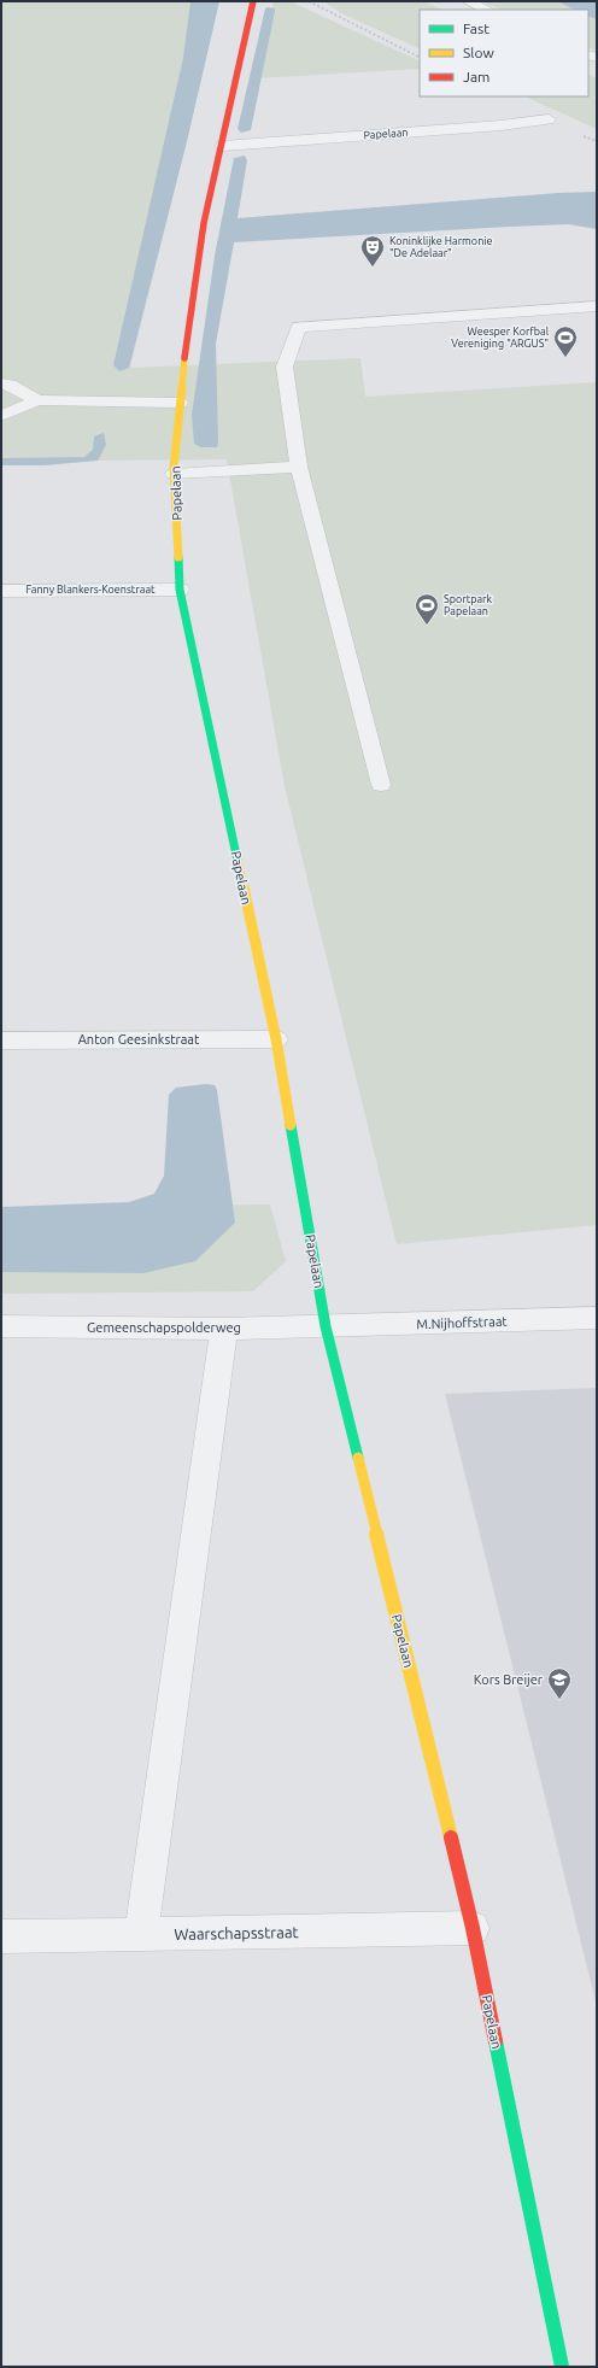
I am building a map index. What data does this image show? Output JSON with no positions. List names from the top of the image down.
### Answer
{
  "streets": {
    "street": [
      "Papelaan",
      "Fanny Blankers-Koenstraat",
      "Anton Geesinkstraat",
      "M.Nijhoffstraat",
      "Gemeenschapspolderweg",
      "Waarschapsstraat"
    ]
  },
  "crossings": [
    ["Papelaan", "Fanny Blankers-Koenstraat"],
    ["Papelaan", "Anton Geesinkstraat"],
    ["Papelaan", "M.Nijhoffstraat"],
    ["Papelaan", "Gemeenschapspolderweg"],
    ["Papelaan", "Waarschapsstraat"],
    ["M.Nijhoffstraat", "Gemeenschapspolderweg"]
  ],
  "places": {
    "theatre": ["Koninklijke Harmonie \"De Adelaar\""],
    "sports": ["Weesper Korfbal Vereniging \"ARGUS\"", "Sportpark Papelaan"],
    "school or university": ["Kors Breijer"]
  },
  "legend": ["Fast", "Slow", "Jam"]
}
